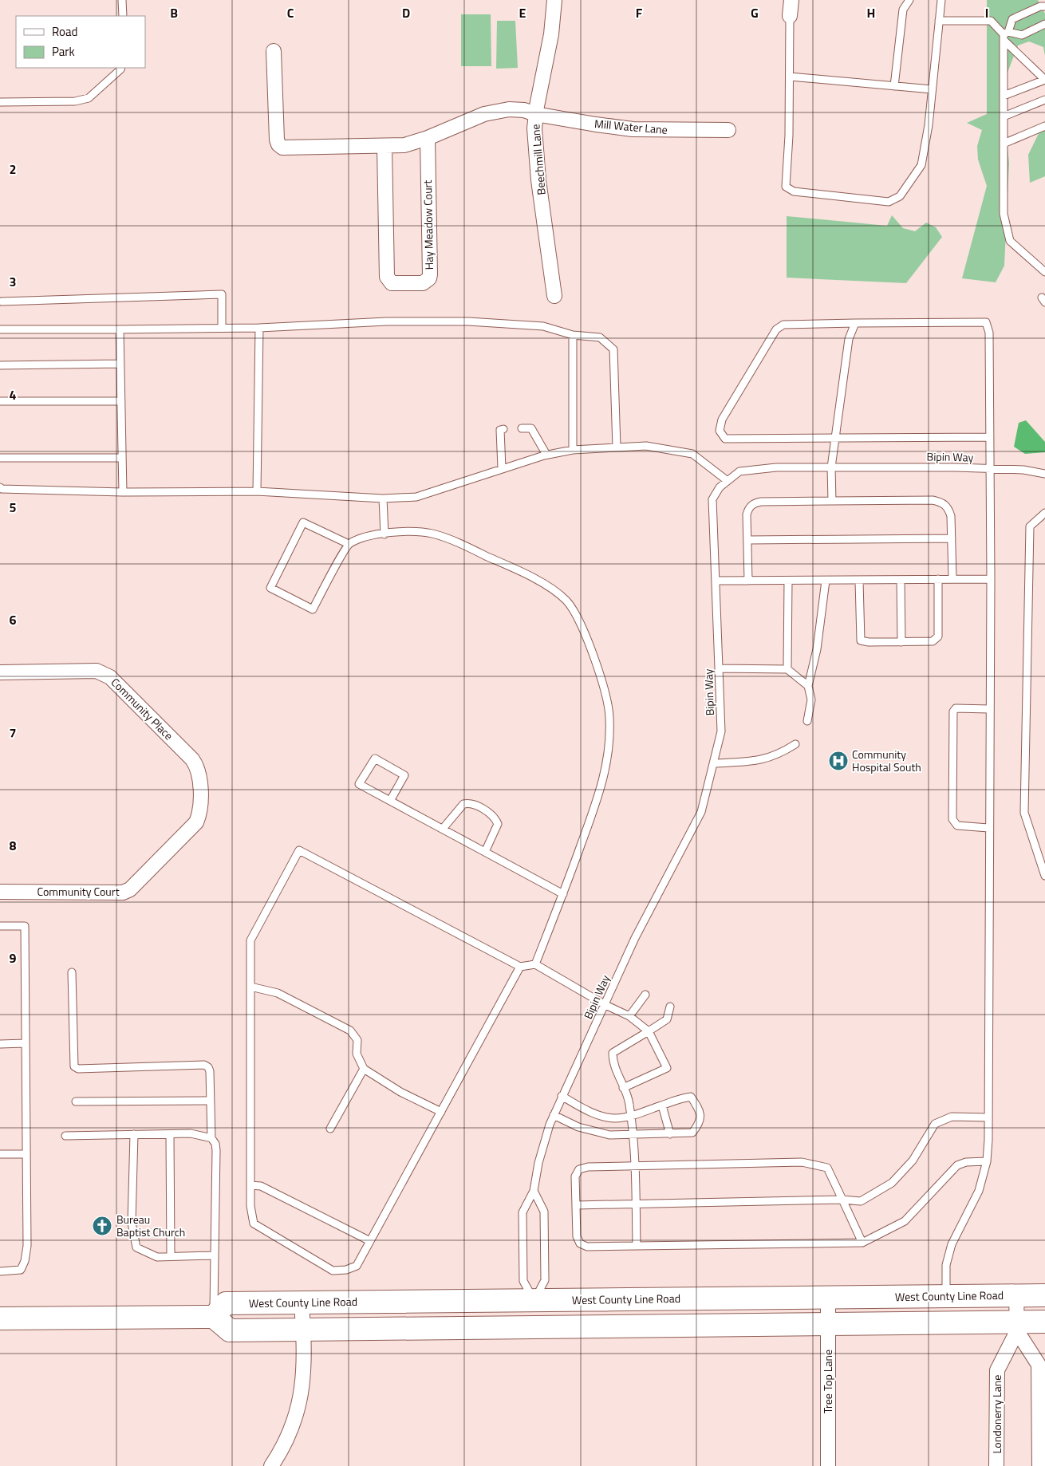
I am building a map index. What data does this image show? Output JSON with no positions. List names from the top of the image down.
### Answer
{
  "streets": {
    "main road": ["West County Line Road"],
    "street": [
      "Mill Water Lane",
      "Beechmill Lane",
      "Hay Meadow Court",
      "Community Place",
      "Community Court",
      "Tree Top Lane",
      "Londonerry Lane"
    ],
    "lane": ["Bipin Way"]
  },
  "crossings": [
    ["Mill Water Lane", "Beechmill Lane"],
    ["Bipin Way", "West County Line Road"],
    ["Community Place", "Community Court"],
    ["West County Line Road", "Tree Top Lane"],
    ["West County Line Road", "Londonerry Lane"]
  ],
  "places": {
    "hospital": ["Community Hospital South"],
    "church": ["Bureau Baptist Church"]
  },
  "legend": ["Road", "Park"],
  "grid": {
    "columns": [
      "B",
      "C",
      "D",
      "E",
      "F",
      "G",
      "H",
      "I"
    ],
    "rows": [
      "2",
      "3",
      "4",
      "5",
      "6",
      "7",
      "8",
      "9"
    ]
  }
}
